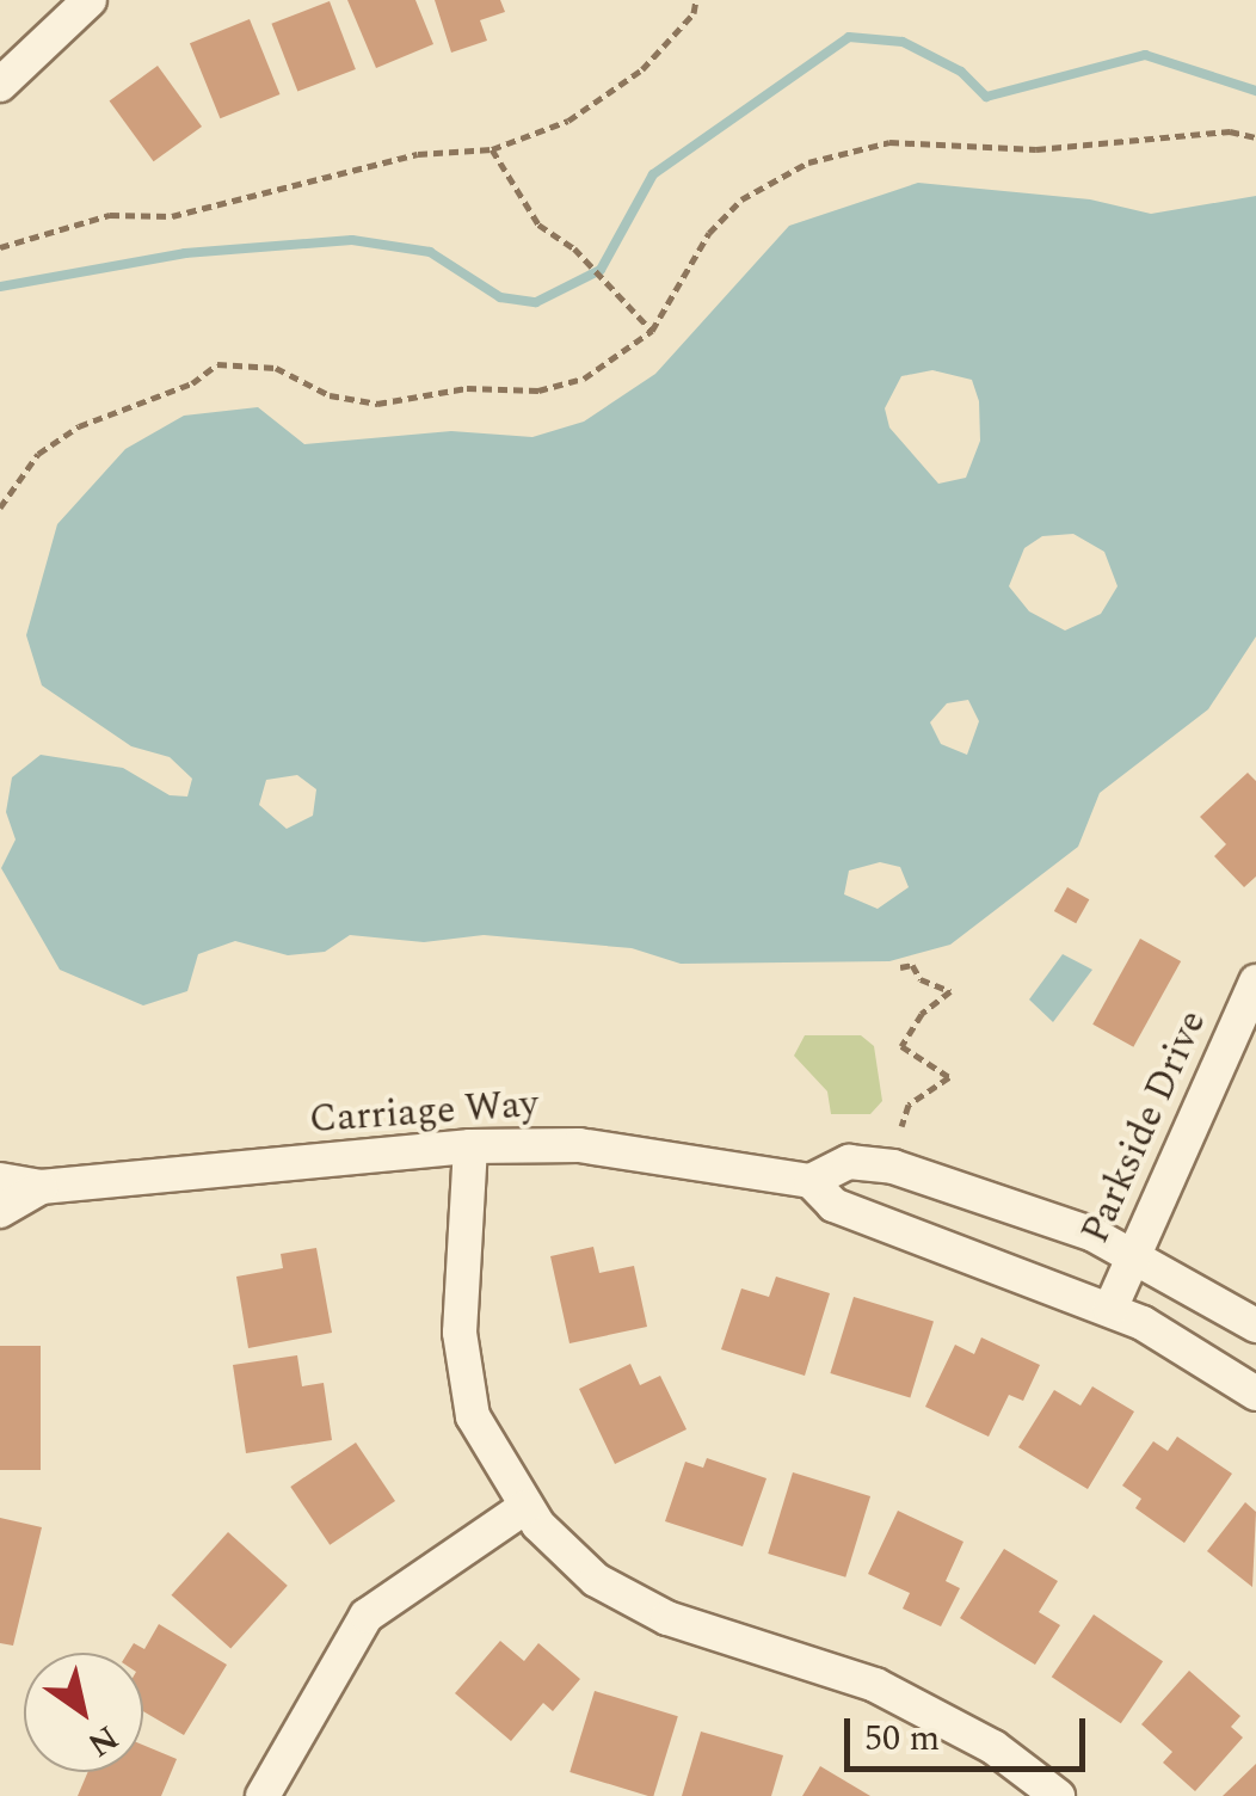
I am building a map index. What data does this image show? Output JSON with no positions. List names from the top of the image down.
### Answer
{
  "streets": {
    "street": ["Carriage Way", "Parkside Drive"]
  },
  "crossings": [
    ["Carriage Way", "Parkside Drive"]
  ],
  "scale_bar": "50 m",
  "north": "bottom right"
}
